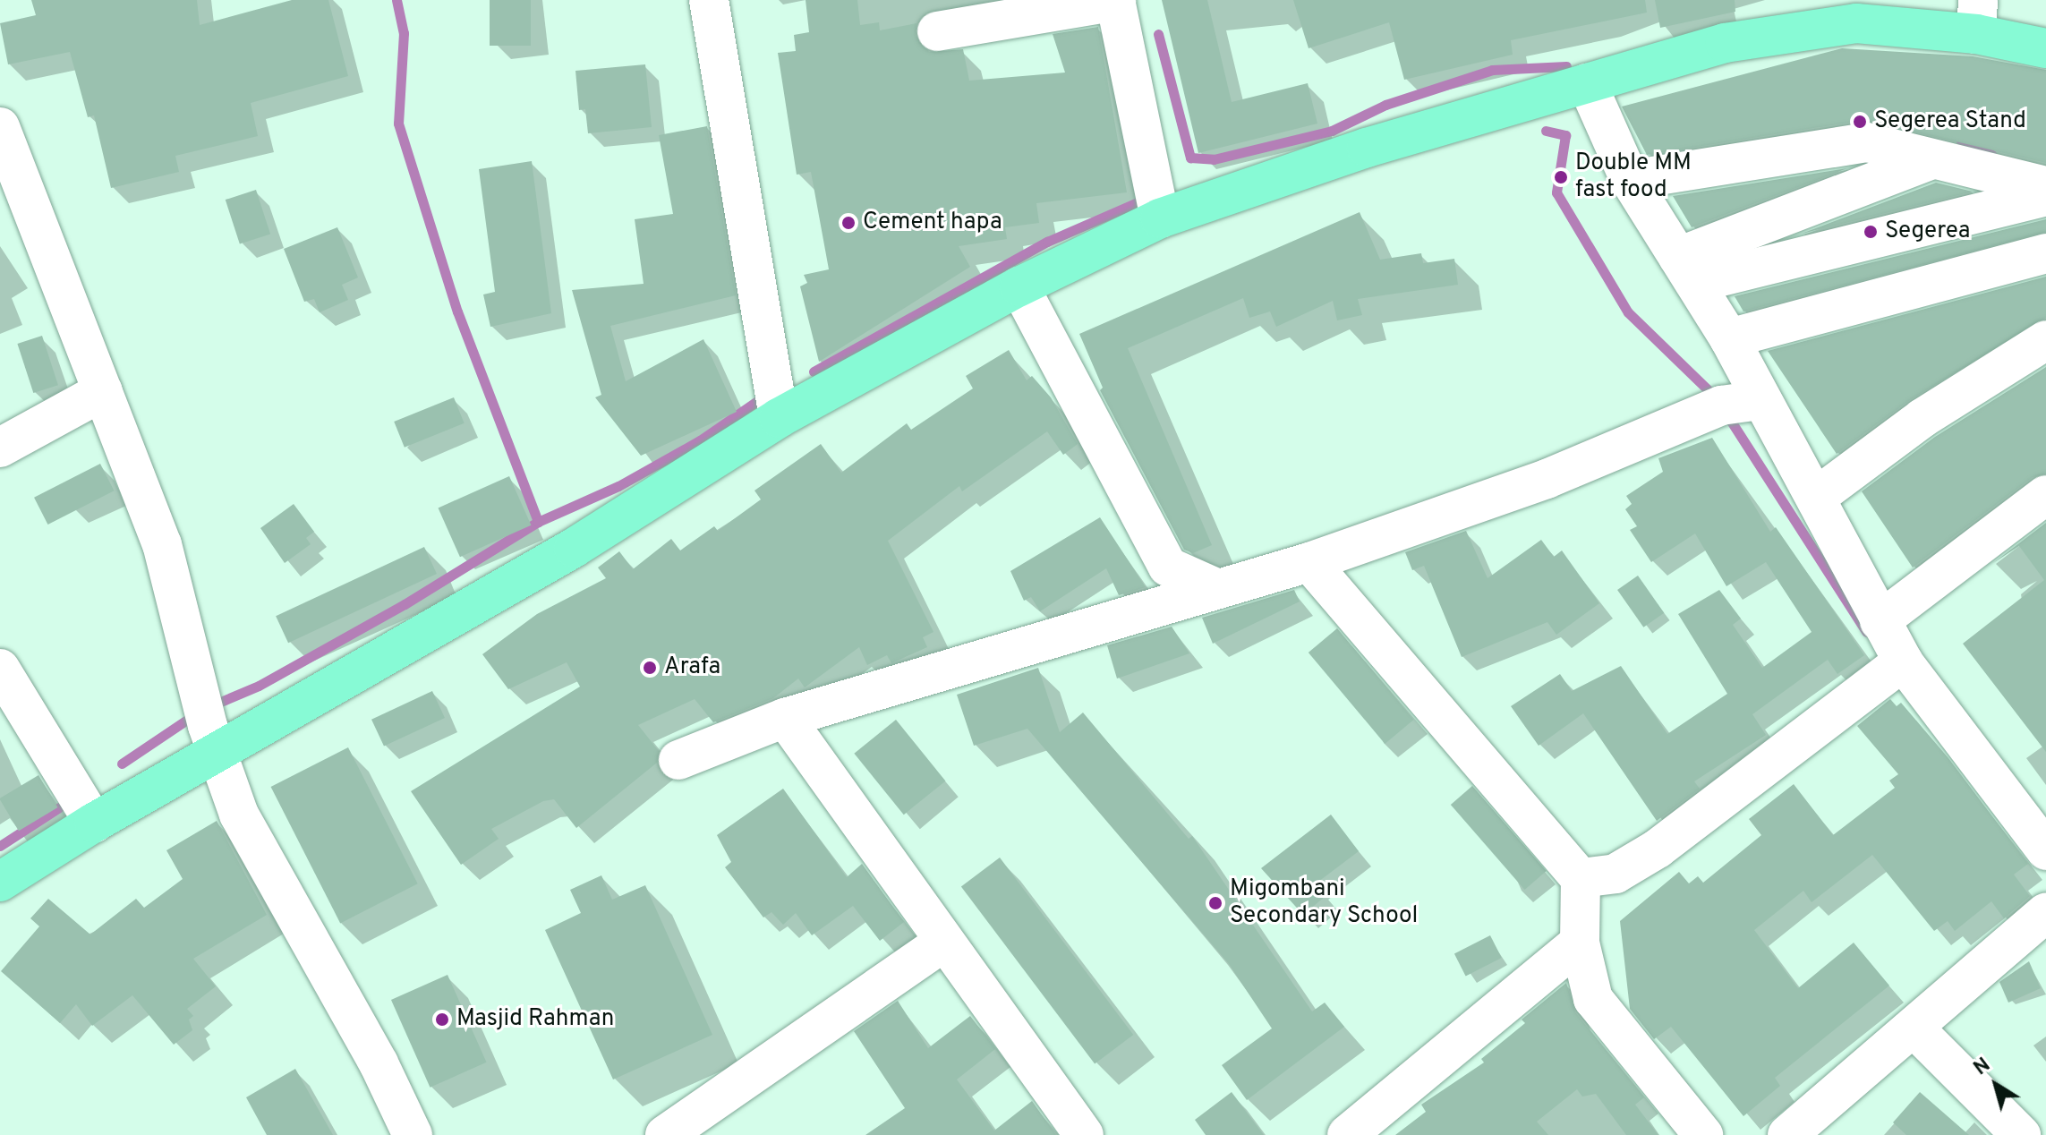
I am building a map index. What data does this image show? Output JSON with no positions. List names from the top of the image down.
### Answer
{
  "places": [
    "Segerea Stand",
    "Double MM fast food",
    "Cement hapa",
    "Segerea",
    "Arafa",
    "Migombani Secondary School",
    "Masjid Rahman"
  ],
  "north": "top left"
}
